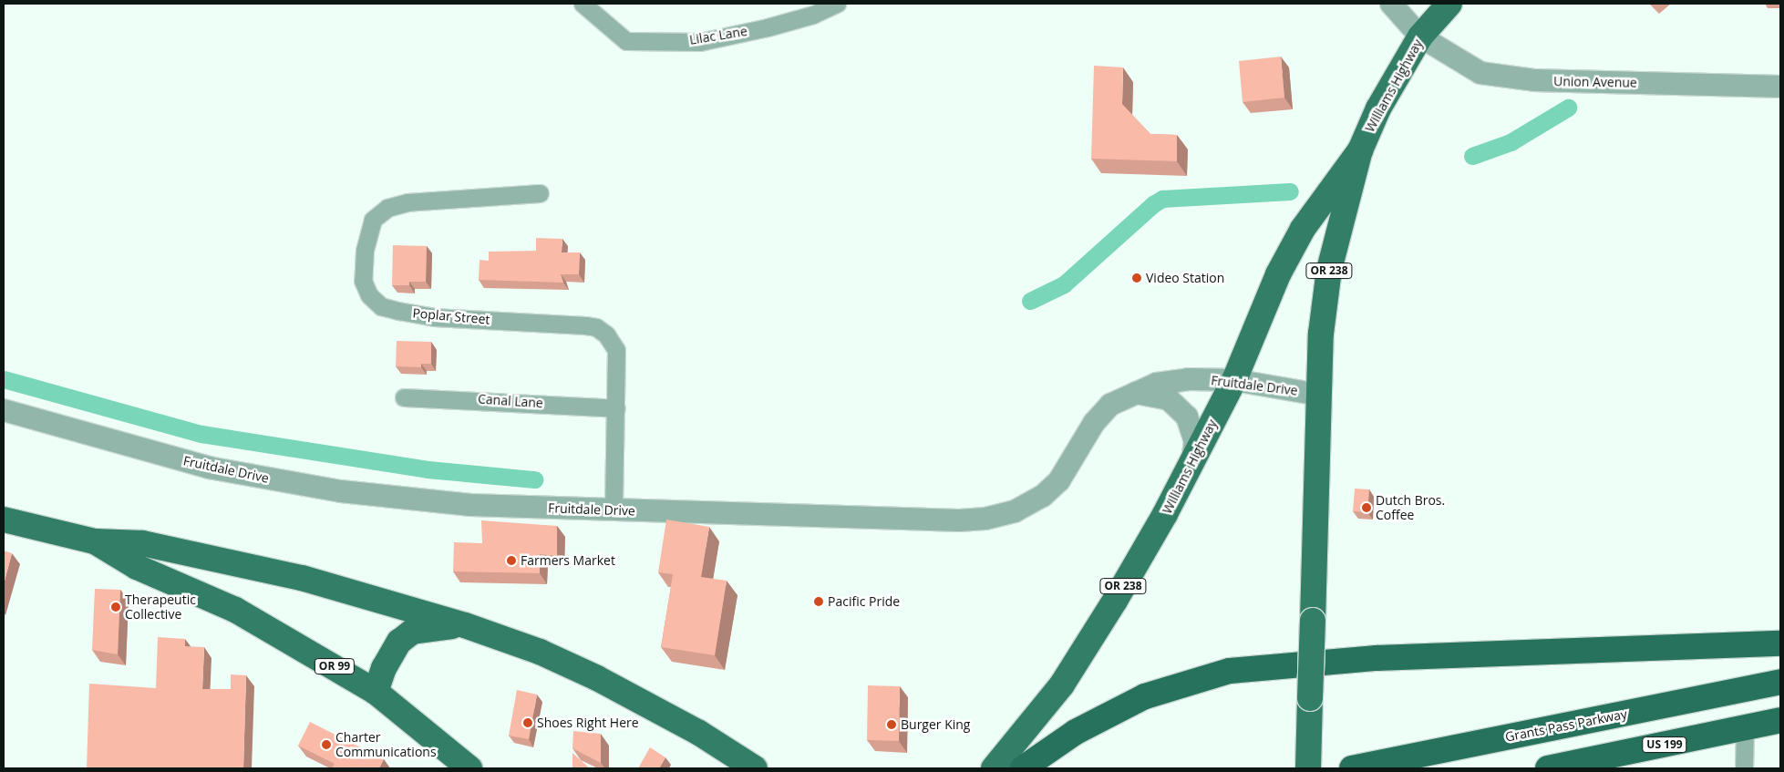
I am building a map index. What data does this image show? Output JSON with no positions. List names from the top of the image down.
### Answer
{
  "streets": {
    "highway": ["Grants Pass Parkway", "US 199"],
    "main road": ["Williams Highway", "OR 238", "OR 99"],
    "street": [
      "Lilac Lane",
      "Union Avenue",
      "Poplar Street",
      "Fruitdale Drive",
      "Canal Lane"
    ]
  },
  "crossings": [
    ["Union Avenue", "Williams Highway"],
    ["Williams Highway", "Fruitdale Drive"],
    ["Poplar Street", "Fruitdale Drive"],
    ["Poplar Street", "Canal Lane"]
  ],
  "places": [
    "Video Station",
    "Dutch Bros. Coffee",
    "Farmers Market",
    "Pacific Pride",
    "Therapeutic Collective",
    "Shoes Right Here",
    "Burger King",
    "Charter Communications"
  ]
}
